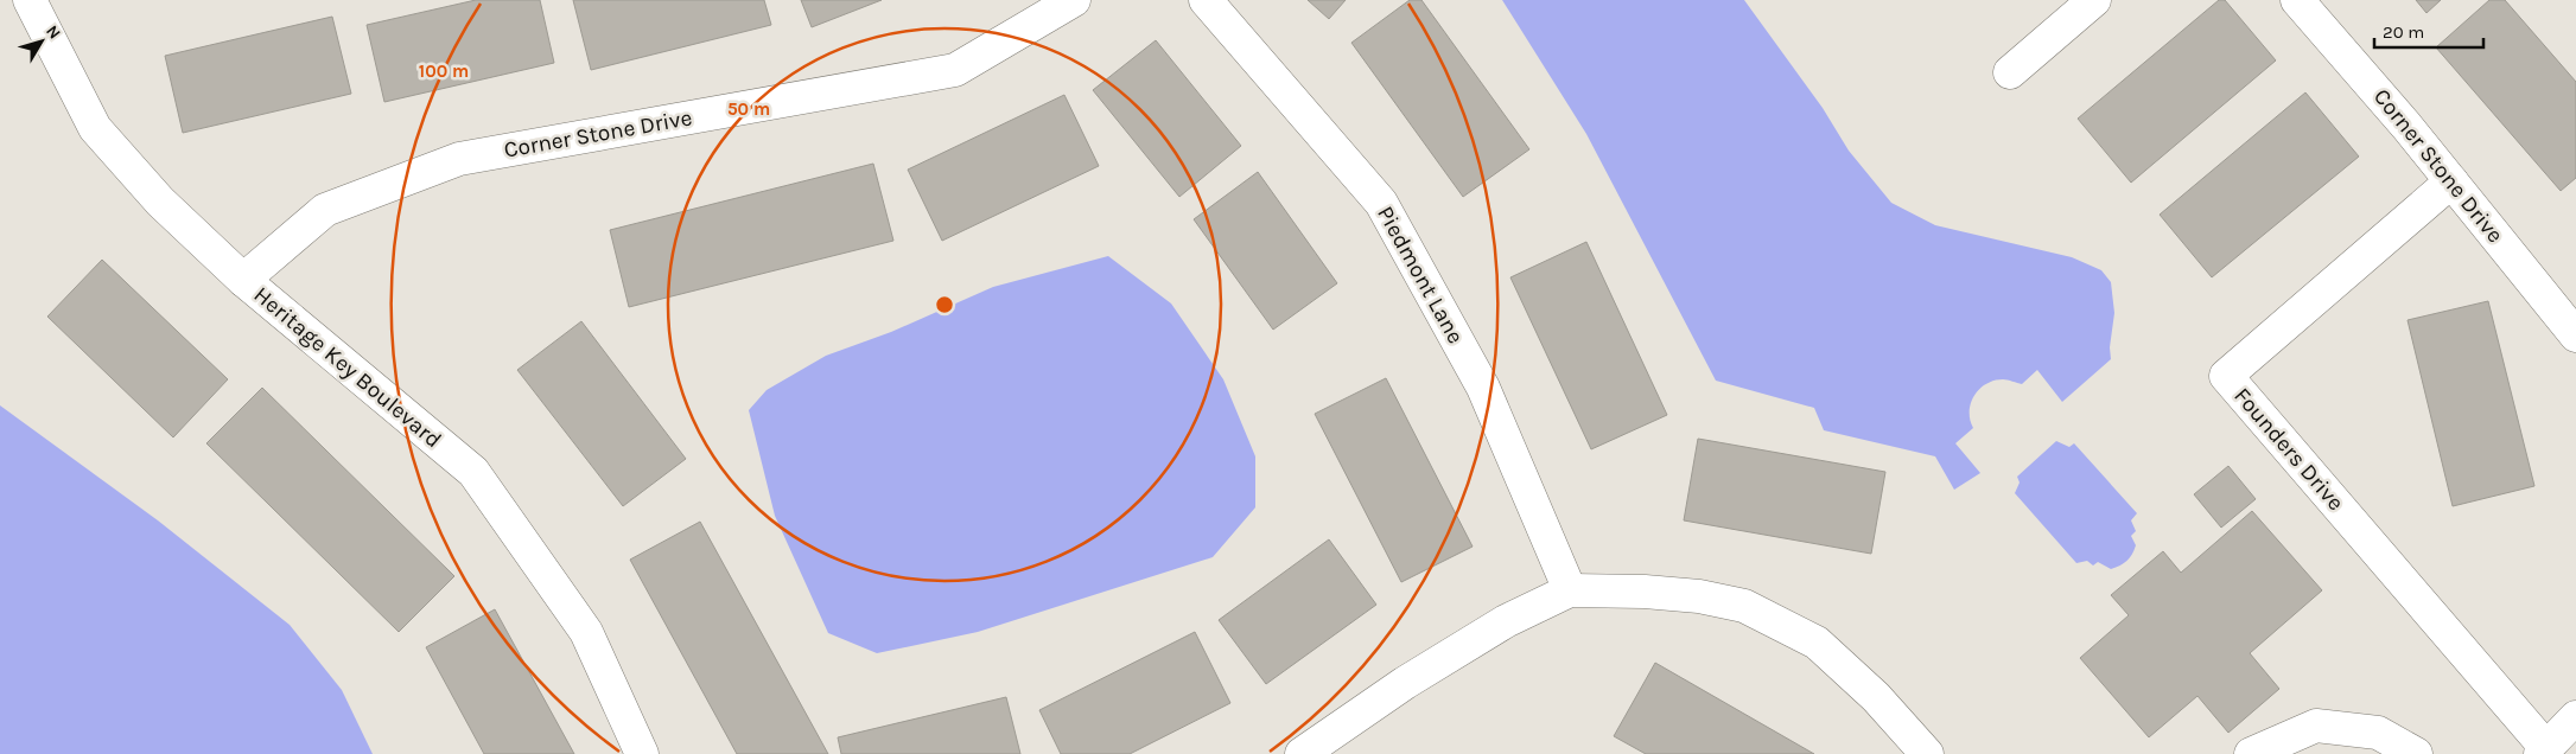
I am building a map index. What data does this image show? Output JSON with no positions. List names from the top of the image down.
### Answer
{
  "streets": {
    "street": [
      "Corner Stone Drive",
      "Piedmont Lane",
      "Heritage Key Boulevard",
      "Founders Drive"
    ]
  },
  "crossings": [
    ["Corner Stone Drive", "Heritage Key Boulevard"],
    ["Corner Stone Drive", "Founders Drive"]
  ],
  "scale_bar": "20 m",
  "north": "top right",
  "rings": ["100 m", "50 m"]
}
